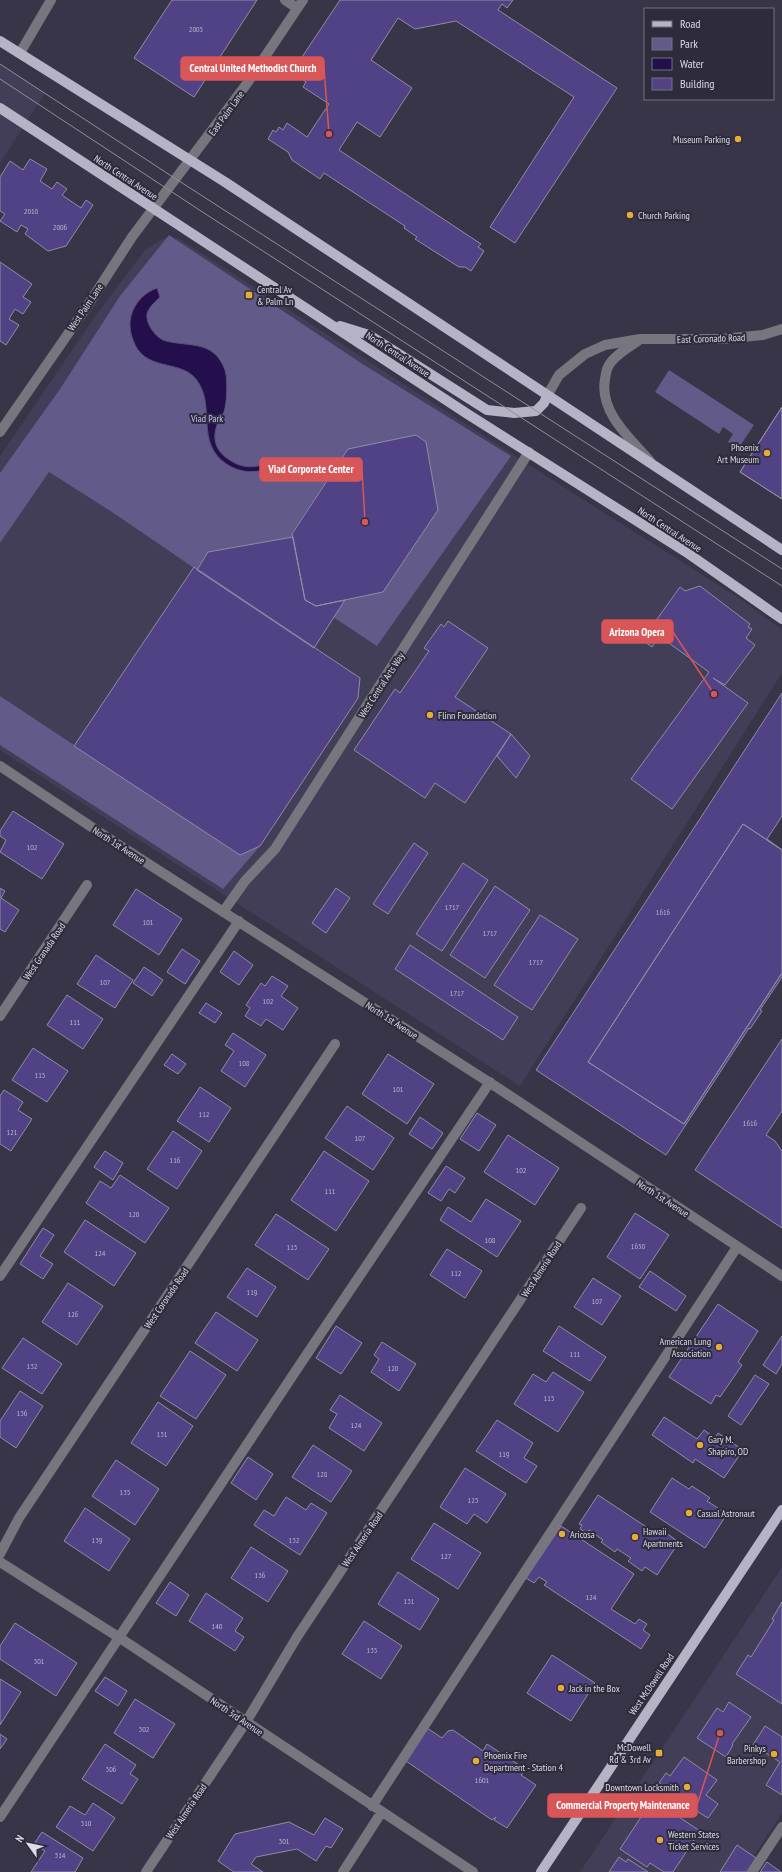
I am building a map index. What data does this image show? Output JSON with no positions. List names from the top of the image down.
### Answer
{
  "streets": {
    "main road": ["North Central Avenue", "West McDowell Road"],
    "street": [
      "East Palm Lane",
      "West Palm Lane",
      "East Coronado Road",
      "West Central Arts Way",
      "North 1st Avenue",
      "West Granada Road",
      "West Almeria Road",
      "West Coronado Road",
      "North 3rd Avenue"
    ]
  },
  "crossings": [
    ["East Palm Lane", "West Palm Lane"],
    ["North Central Avenue", "West Palm Lane"],
    ["North Central Avenue", "West Central Arts Way"],
    ["West Central Arts Way", "North 1st Avenue"],
    ["West Almeria Road", "North 3rd Avenue"]
  ],
  "parks": ["Viad Park"],
  "places": {
    "other": [
      "Central United Methodist Church",
      "Museum Parking",
      "Church Parking",
      "Phoenix Art Museum",
      "Viad Corporate Center",
      "Arizona Opera",
      "Flinn Foundation",
      "American Lung Association",
      "Gary M. Shapiro, OD",
      "Casual Astronaut",
      "Aricosa",
      "Hawaii Apartments",
      "Jack in the Box",
      "Commercial Property Maintenance",
      "Pinkys Barbershop",
      "Phoenix Fire Department - Station 4",
      "Downtown Locksmith",
      "Western States Ticket Services"
    ],
    "transit": ["Central Av & Palm Ln", "McDowell Rd & 3rd Av"]
  },
  "house_numbers": [
    "2005",
    "2010",
    "2006",
    "102",
    "1717",
    "1616",
    "101",
    "1717",
    "1717",
    "107",
    "1717",
    "102",
    "111",
    "108",
    "115",
    "101",
    "112",
    "1616",
    "121",
    "107",
    "116",
    "102",
    "111",
    "120",
    "108",
    "1650",
    "115",
    "124",
    "112",
    "119",
    "107",
    "126",
    "111",
    "132",
    "120",
    "115",
    "136",
    "124",
    "131",
    "119",
    "128",
    "135",
    "123",
    "139",
    "132",
    "127",
    "136",
    "124",
    "131",
    "140",
    "135",
    "301",
    "302",
    "306",
    "1601",
    "310",
    "301",
    "314"
  ],
  "legend": [
    "Road",
    "Park",
    "Water",
    "Building"
  ],
  "north": "top left"
}
